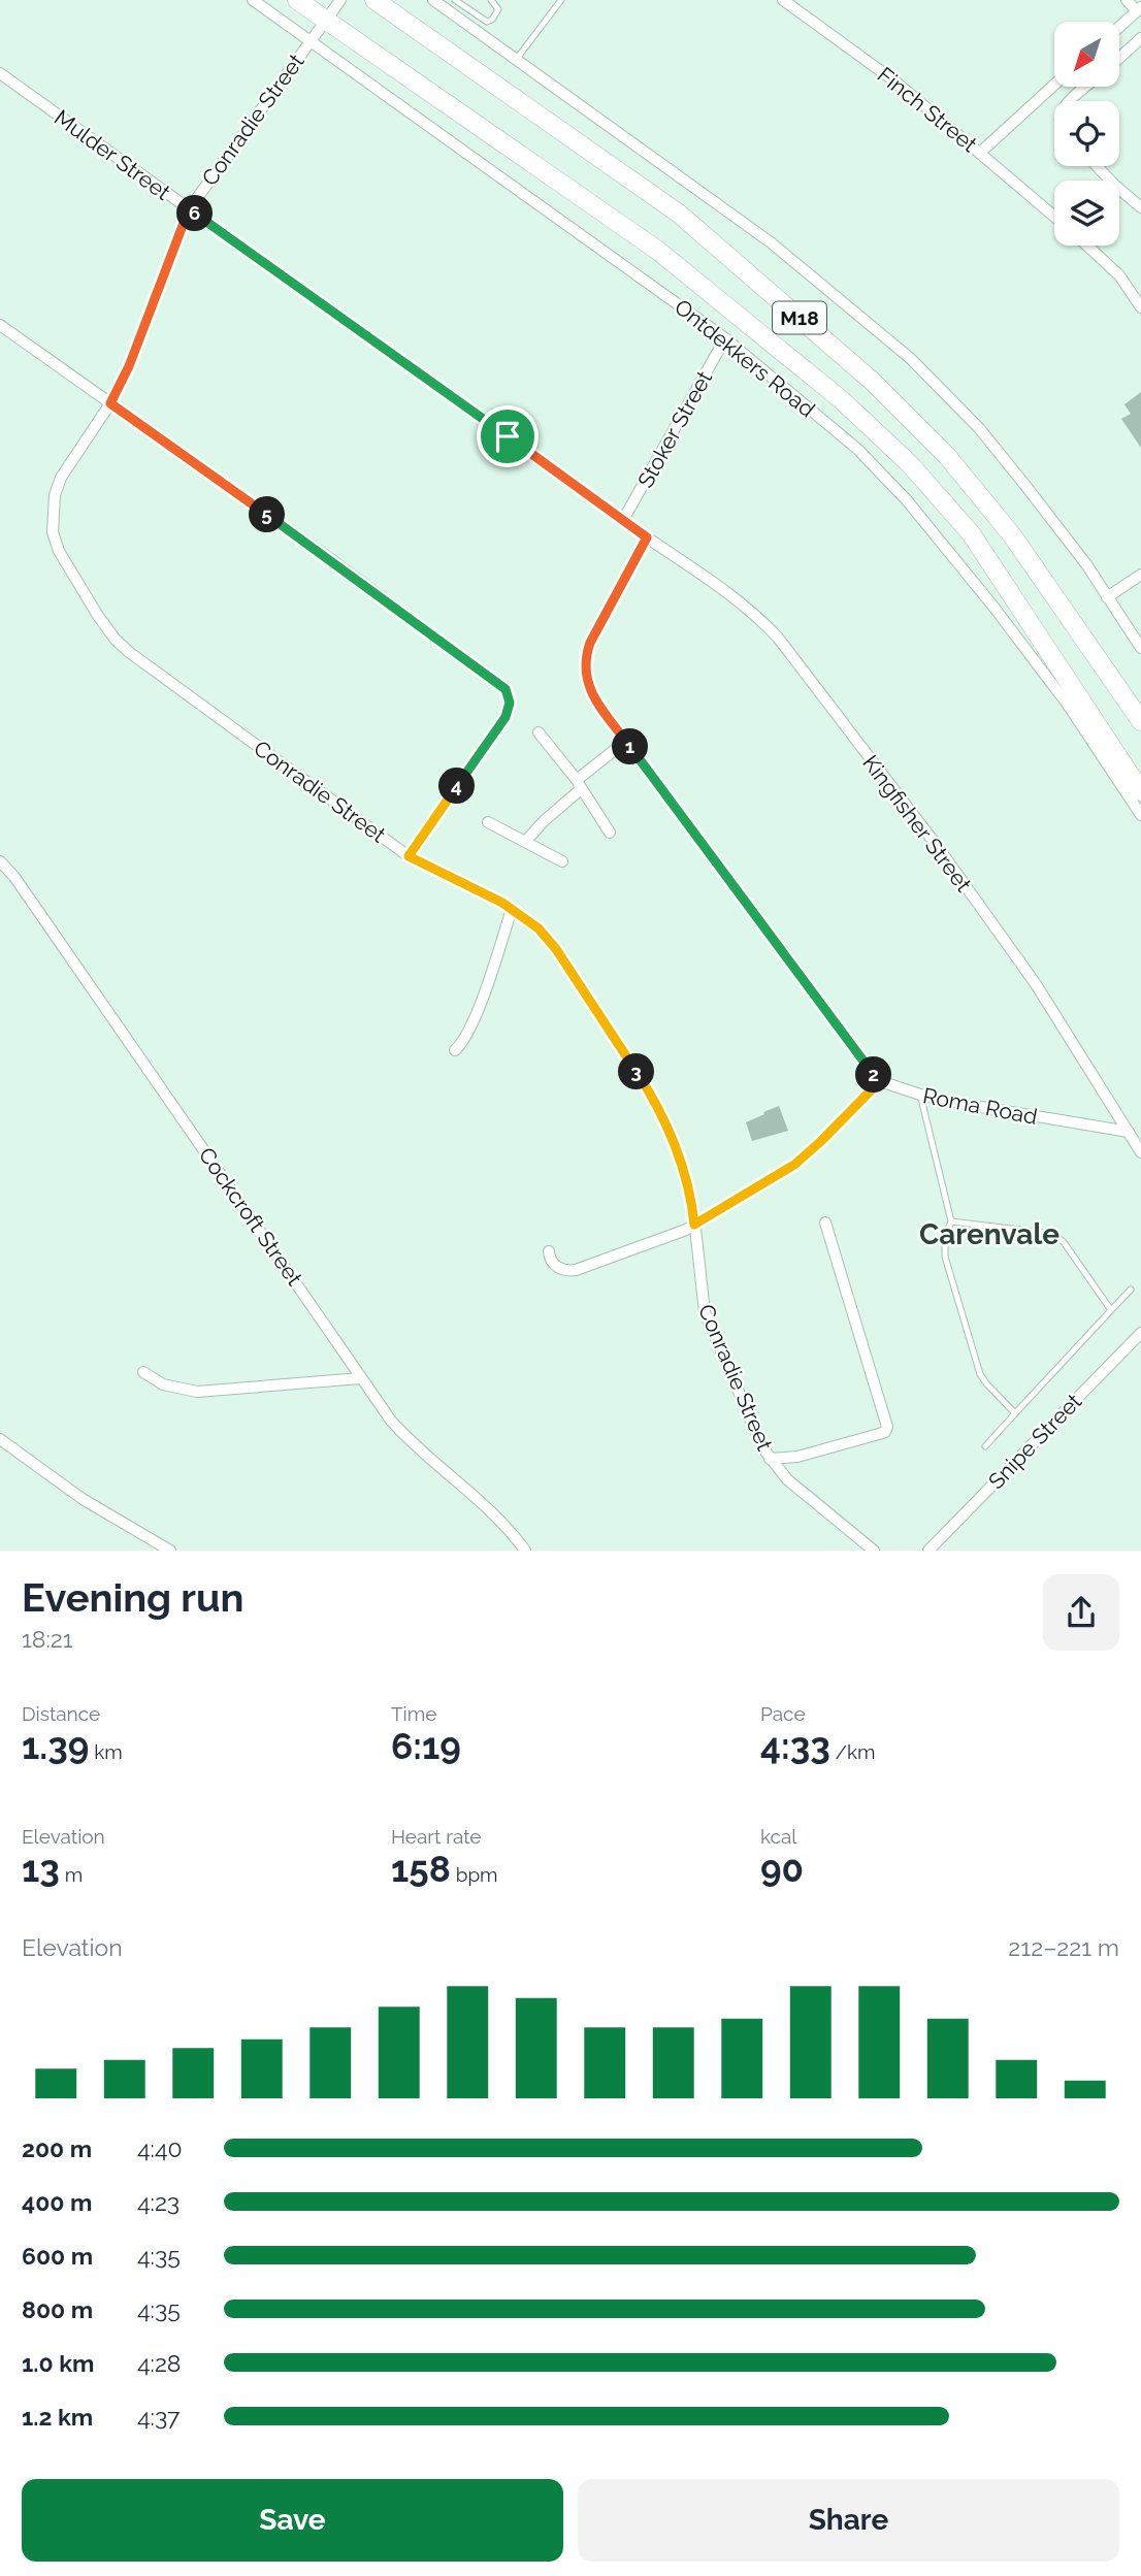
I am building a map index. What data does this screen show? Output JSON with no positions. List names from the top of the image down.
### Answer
{
  "streets": {
    "main road": ["M18", "Ontdekkers Road"],
    "street": [
      "Finch Street",
      "Conradie Street",
      "Mulder Street",
      "Stoker Street",
      "Kingfisher Street",
      "Roma Road",
      "Cockcroft Street",
      "Snipe Street"
    ]
  },
  "crossings": [
    ["Conradie Street", "Mulder Street"],
    ["Conradie Street", "Ontdekkers Road"],
    ["Mulder Street", "Stoker Street"],
    ["Mulder Street", "Kingfisher Street"],
    ["Ontdekkers Road", "Stoker Street"],
    ["Kingfisher Street", "Roma Road"]
  ],
  "districts": ["Carenvale"],
  "north": "bottom left",
  "page": {
    "pins": [
      "6",
      "5",
      "1",
      "4",
      "3",
      "2"
    ],
    "heading": ["Evening run", "18:21"],
    "stats": [
      ["Distance", "1.39 km"],
      ["Time", "6:19"],
      ["Pace", "4:33 /km"],
      ["Elevation", "13 m"],
      ["Heart rate", "158 bpm"],
      ["kcal", "90"]
    ],
    "chart": ["Elevation", "212–221 m"],
    "list": [
      {
        "name": "200 m",
        "note": "4:40"
      },
      {
        "name": "400 m",
        "note": "4:23"
      },
      {
        "name": "600 m",
        "note": "4:35"
      },
      {
        "name": "800 m",
        "note": "4:35"
      },
      {
        "name": "1.0 km",
        "note": "4:28"
      },
      {
        "name": "1.2 km",
        "note": "4:37"
      }
    ],
    "buttons": ["Save", "Share"]
  }
}
